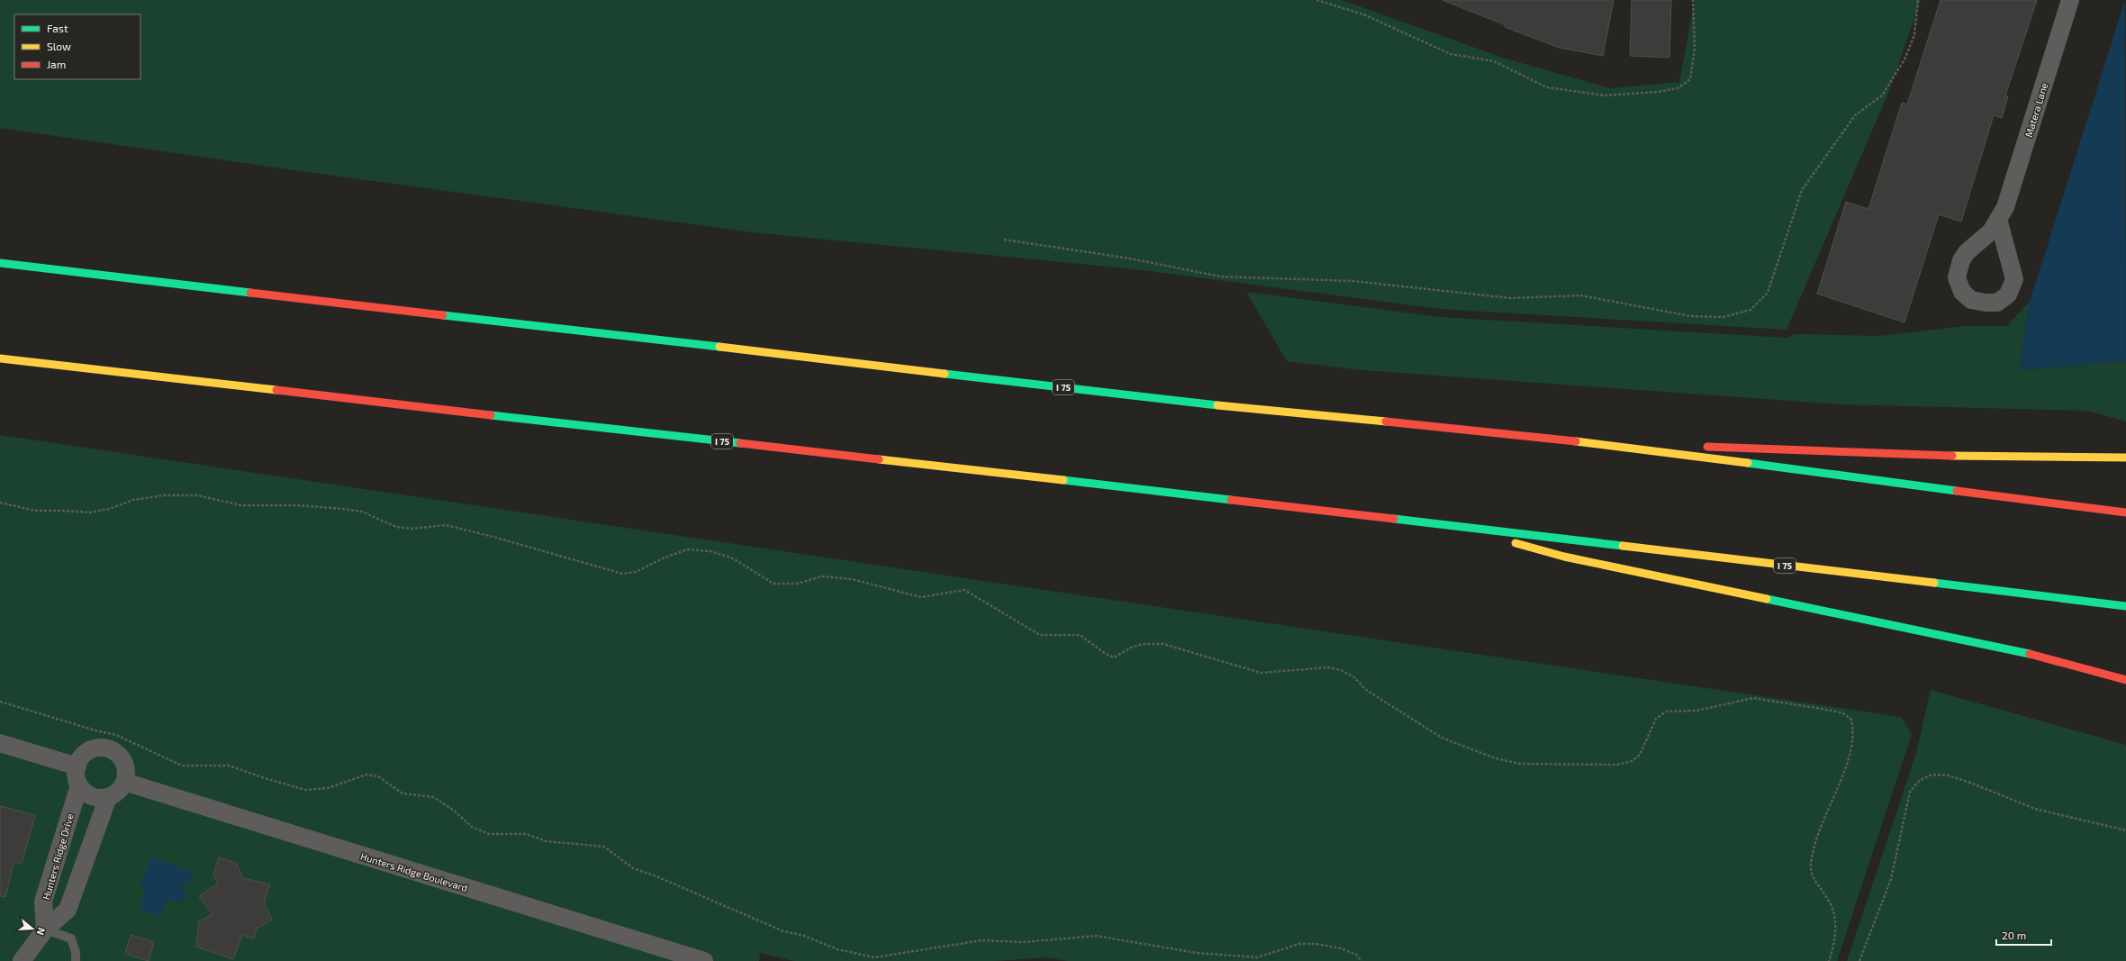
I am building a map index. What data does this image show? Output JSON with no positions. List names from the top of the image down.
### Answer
{
  "streets": {
    "highway": ["I 75"],
    "street": ["Matera Lane", "Hunters Ridge Drive", "Hunters Ridge Boulevard"]
  },
  "crossings": [
    ["Hunters Ridge Drive", "Hunters Ridge Boulevard"]
  ],
  "legend": ["Fast", "Slow", "Jam"],
  "scale_bar": "20 m",
  "north": "right"
}
